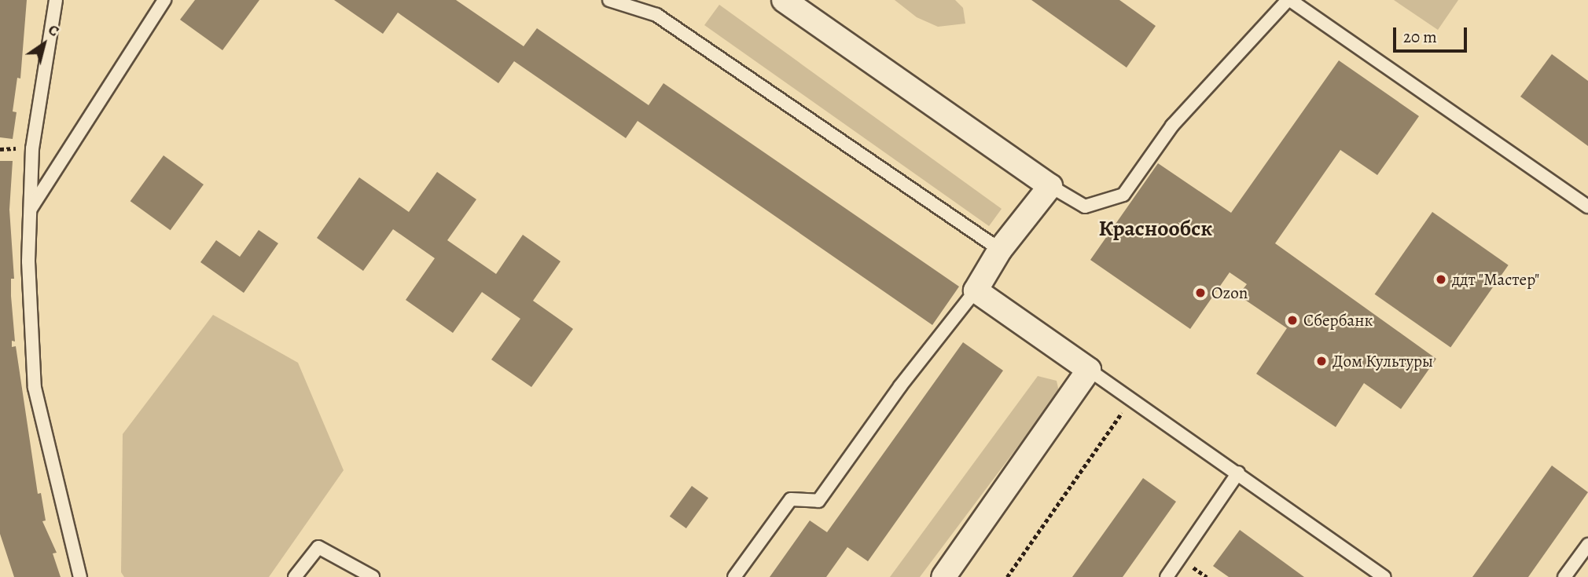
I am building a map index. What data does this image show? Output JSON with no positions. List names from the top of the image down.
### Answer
{
  "districts": ["Краснообск"],
  "places": [
    "ддт \"Мастер\"",
    "Ozon",
    "Сбербанк",
    "Дом Культуры"
  ],
  "scale_bar": "20 m",
  "north": "top right"
}
